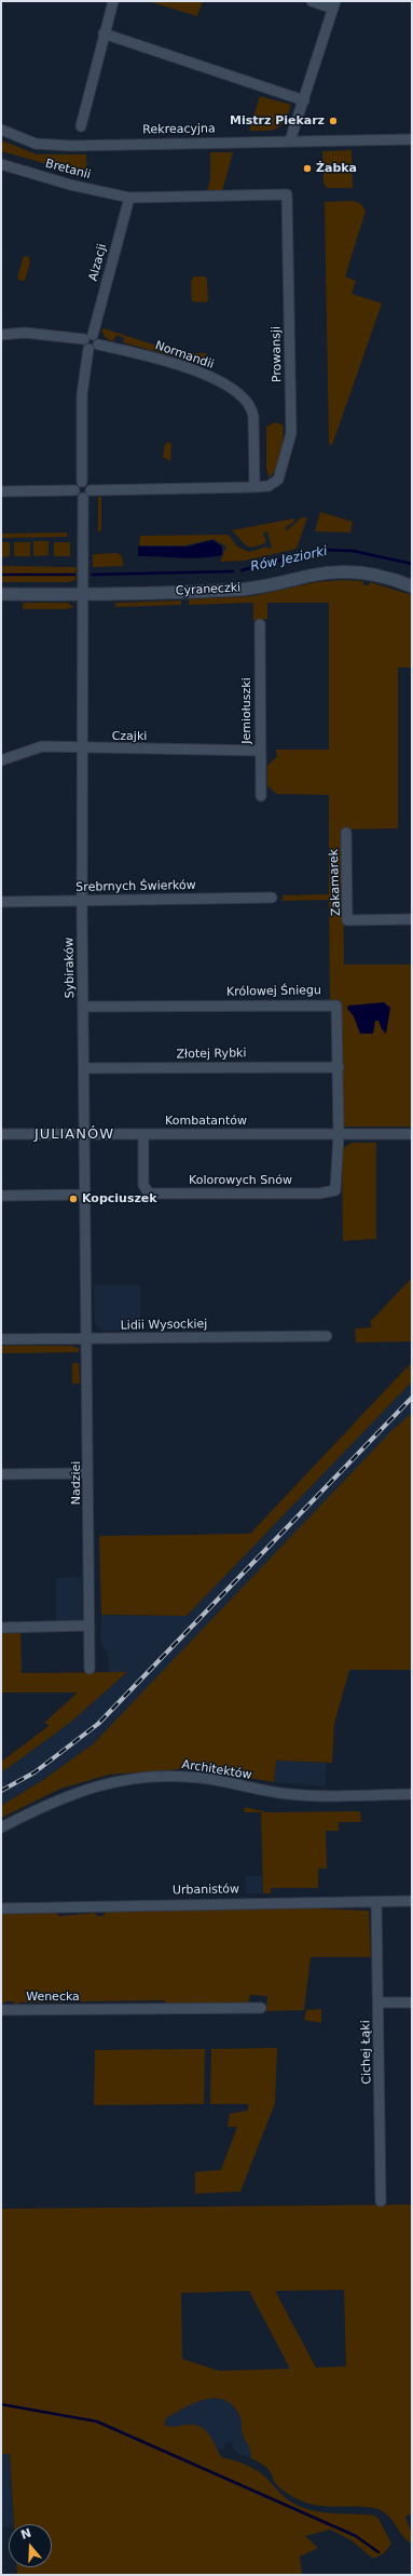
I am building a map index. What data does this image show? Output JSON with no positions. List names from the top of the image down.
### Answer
{
  "streets": {
    "street": [
      "Rekreacyjna",
      "Bretanii",
      "Alzacji",
      "Prowansji",
      "Normandii",
      "Cyraneczki",
      "Jemiołuszki",
      "Czajki",
      "Zakamarek",
      "Srebrnych Świerków",
      "Sybiraków",
      "Królowej Śniegu",
      "Złotej Rybki",
      "Kombatantów",
      "Kolorowych Snów",
      "Lidii Wysockiej",
      "Nadziei",
      "Architektów",
      "Urbanistów",
      "Wenecka",
      "Cichej Łąki"
    ]
  },
  "crossings": [
    ["Bretanii", "Alzacji"],
    ["Bretanii", "Prowansji"],
    ["Alzacji", "Prowansji"],
    ["Prowansji", "Normandii"],
    ["Cyraneczki", "Sybiraków"],
    ["Jemiołuszki", "Czajki"],
    ["Czajki", "Sybiraków"],
    ["Srebrnych Świerków", "Sybiraków"],
    ["Sybiraków", "Królowej Śniegu"],
    ["Sybiraków", "Złotej Rybki"],
    ["Sybiraków", "Kombatantów"],
    ["Sybiraków", "Lidii Wysockiej"],
    ["Sybiraków", "Nadziei"],
    ["Królowej Śniegu", "Złotej Rybki"],
    ["Królowej Śniegu", "Kombatantów"],
    ["Królowej Śniegu", "Kolorowych Snów"],
    ["Kombatantów", "Kolorowych Snów"],
    ["Lidii Wysockiej", "Nadziei"],
    ["Urbanistów", "Cichej Łąki"]
  ],
  "districts": ["JULIANÓW"],
  "water": ["Rów Jeziorki"],
  "places": ["Mistrz Piekarz", "Żabka", "Kopciuszek"],
  "north": "top"
}
